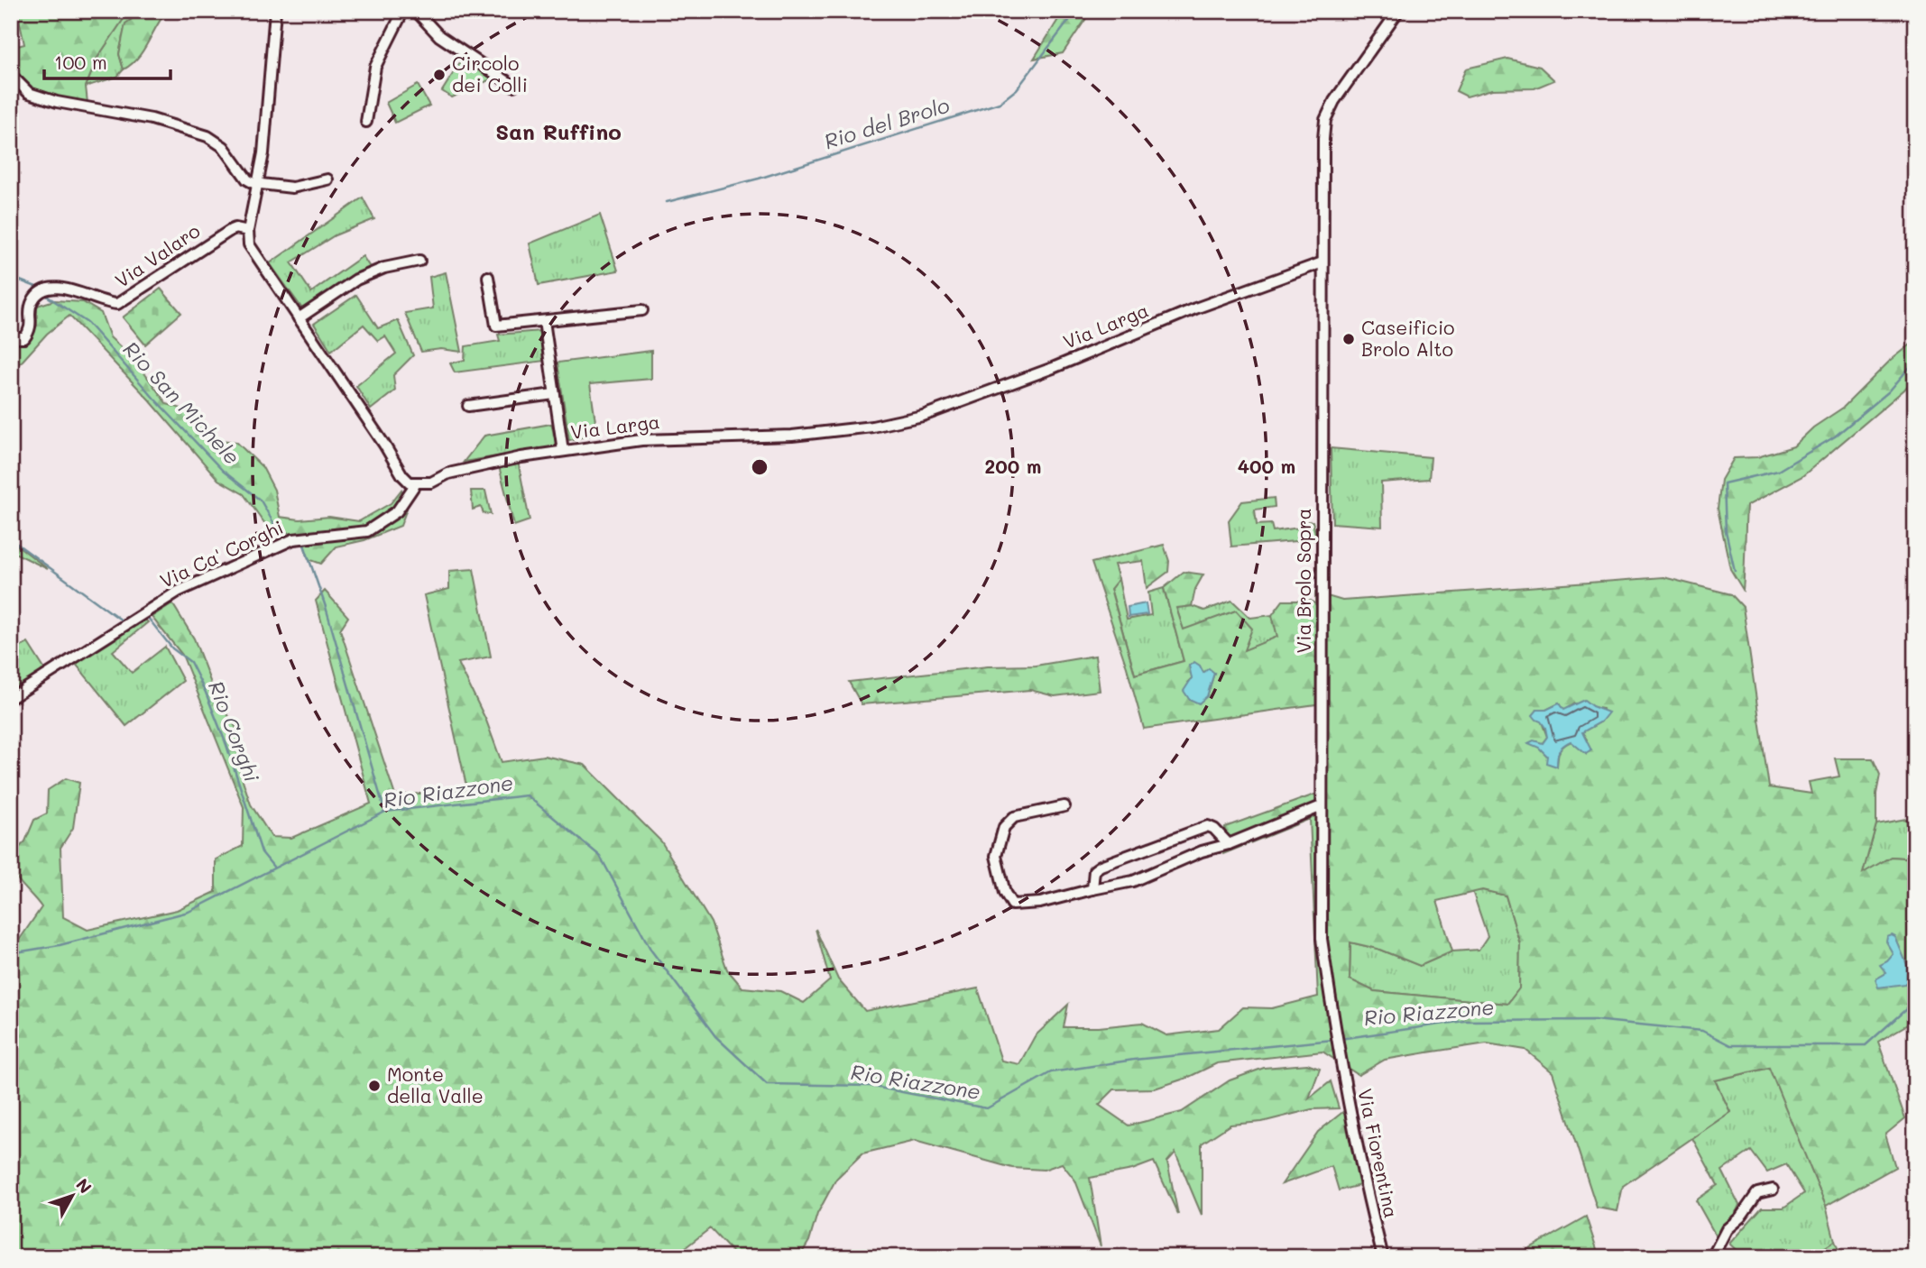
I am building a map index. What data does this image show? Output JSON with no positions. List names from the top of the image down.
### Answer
{
  "streets": {
    "street": [
      "Via Valaro",
      "Via Larga",
      "Via Ca' Corghi",
      "Via Brolo Sopra",
      "Via Fiorentina"
    ]
  },
  "crossings": [
    ["Via Larga", "Via Ca' Corghi"],
    ["Via Larga", "Via Brolo Sopra"],
    ["Via Brolo Sopra", "Via Fiorentina"]
  ],
  "districts": ["San Ruffino"],
  "water": [
    "Rio del Brolo",
    "Rio San Michele",
    "Rio Corghi",
    "Rio Riazzone"
  ],
  "places": ["Circolo dei Colli", "Caseificio Brolo Alto", "Monte della Valle"],
  "scale_bar": "100 m",
  "north": "top right",
  "rings": ["200 m", "400 m"]
}
